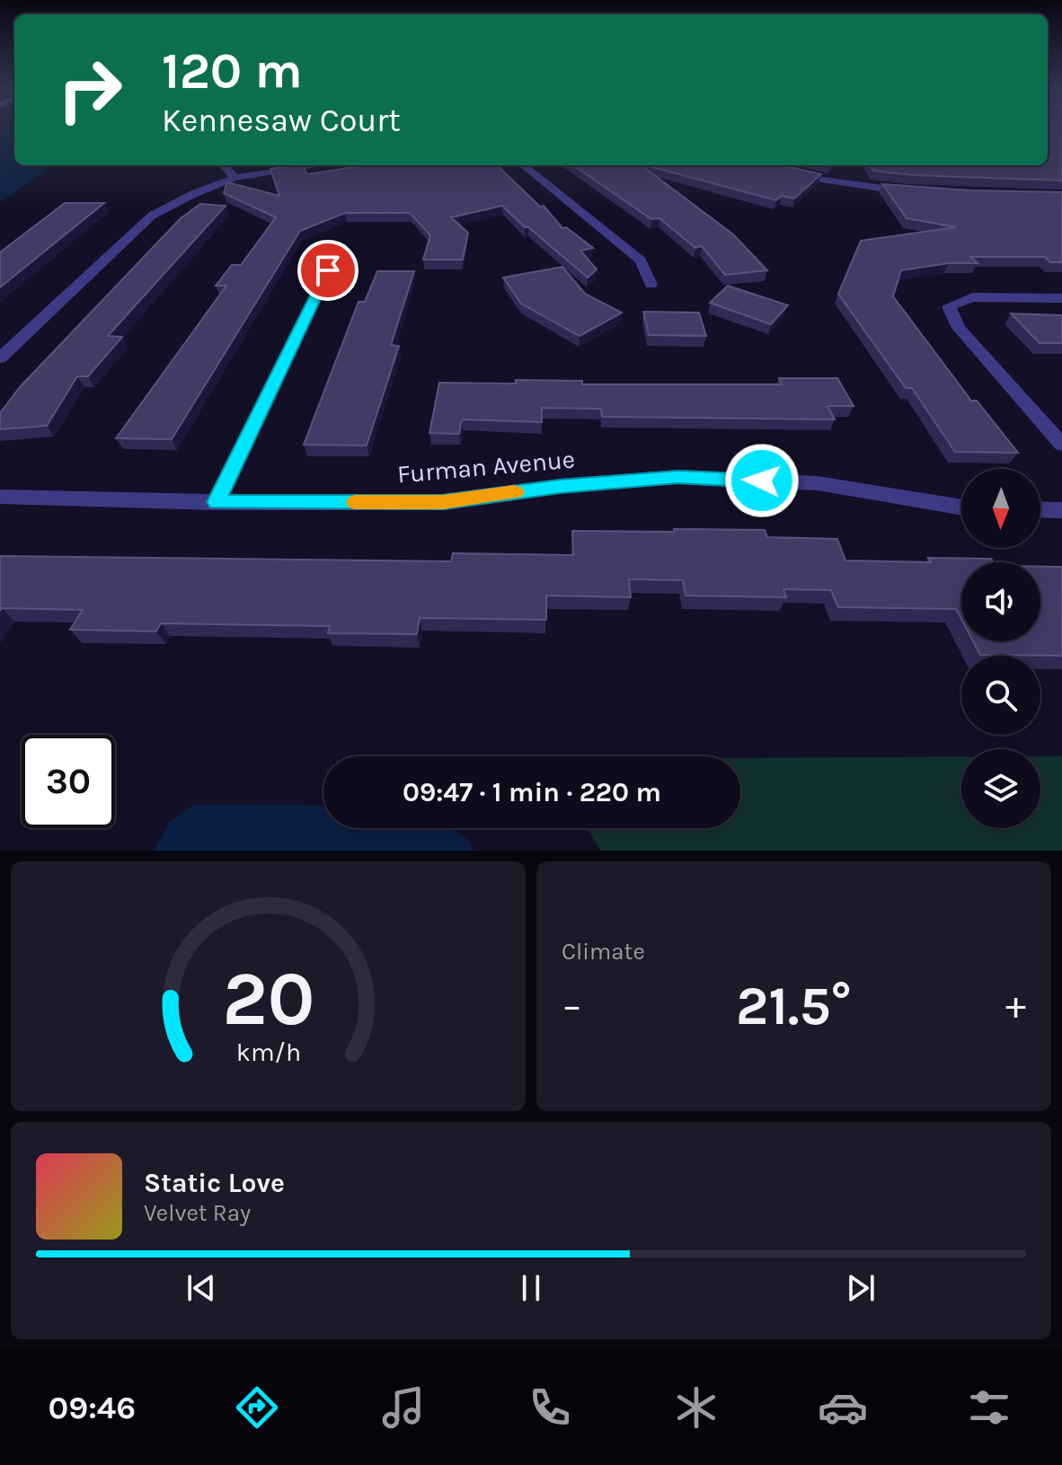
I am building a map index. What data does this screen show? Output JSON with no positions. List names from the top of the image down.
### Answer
{
  "streets": {
    "street": ["Furman Avenue"]
  },
  "north": "bottom",
  "page": {
    "turn": ["120 m", "Kennesaw Court"],
    "limit": "30",
    "trip": "09:47 · 1 min · 220 m",
    "tile": "Climate",
    "heat": ["−", "21.5°", "+"],
    "song": ["Static Love", "Velvet Ray"],
    "tabs": "09:46",
    "gauge": ["20", "km/h"]
  }
}
